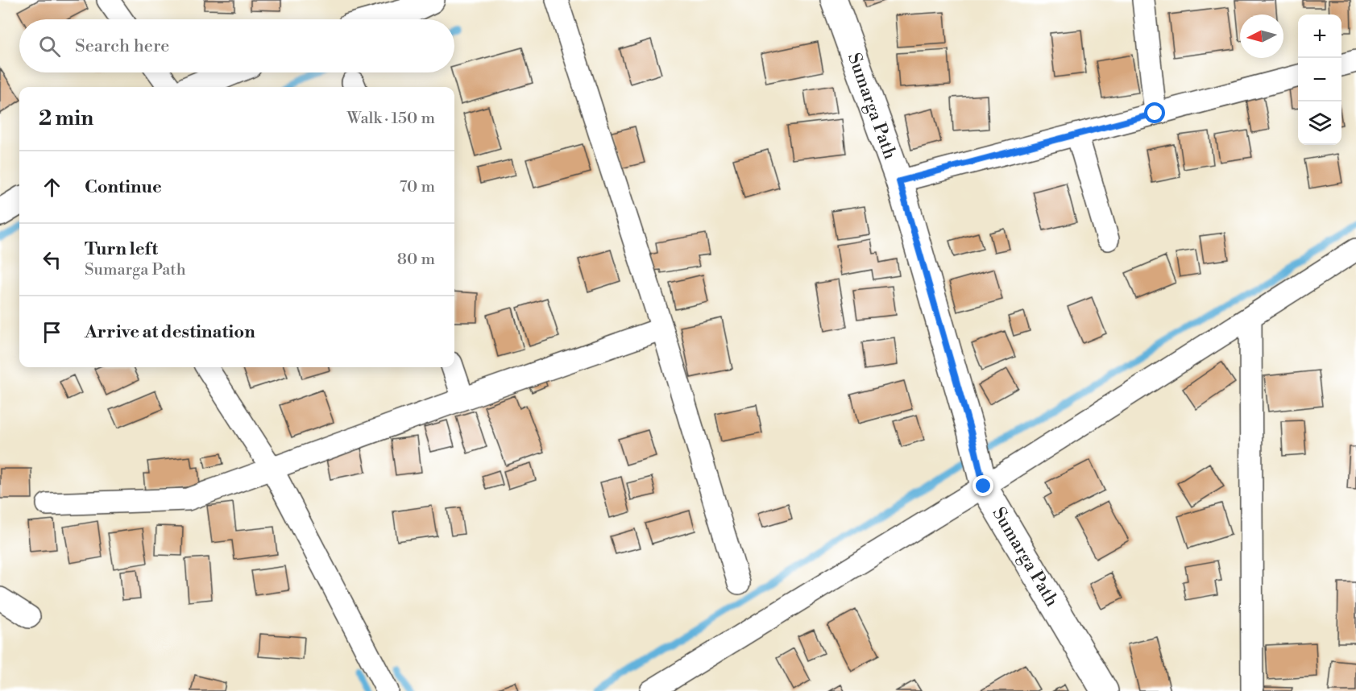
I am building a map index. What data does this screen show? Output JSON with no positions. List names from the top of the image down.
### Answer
{
  "streets": {
    "main road": ["Sumarga Path"]
  },
  "north": "left",
  "page": {
    "map_buttons": ["+", "−"],
    "search": "Search here",
    "heading": ["2 min", "Walk · 150 m"],
    "list": [
      ["Continue", "70 m"],
      ["Turn left", "Sumarga Path", "80 m"],
      "Arrive at destination"
    ]
  }
}
